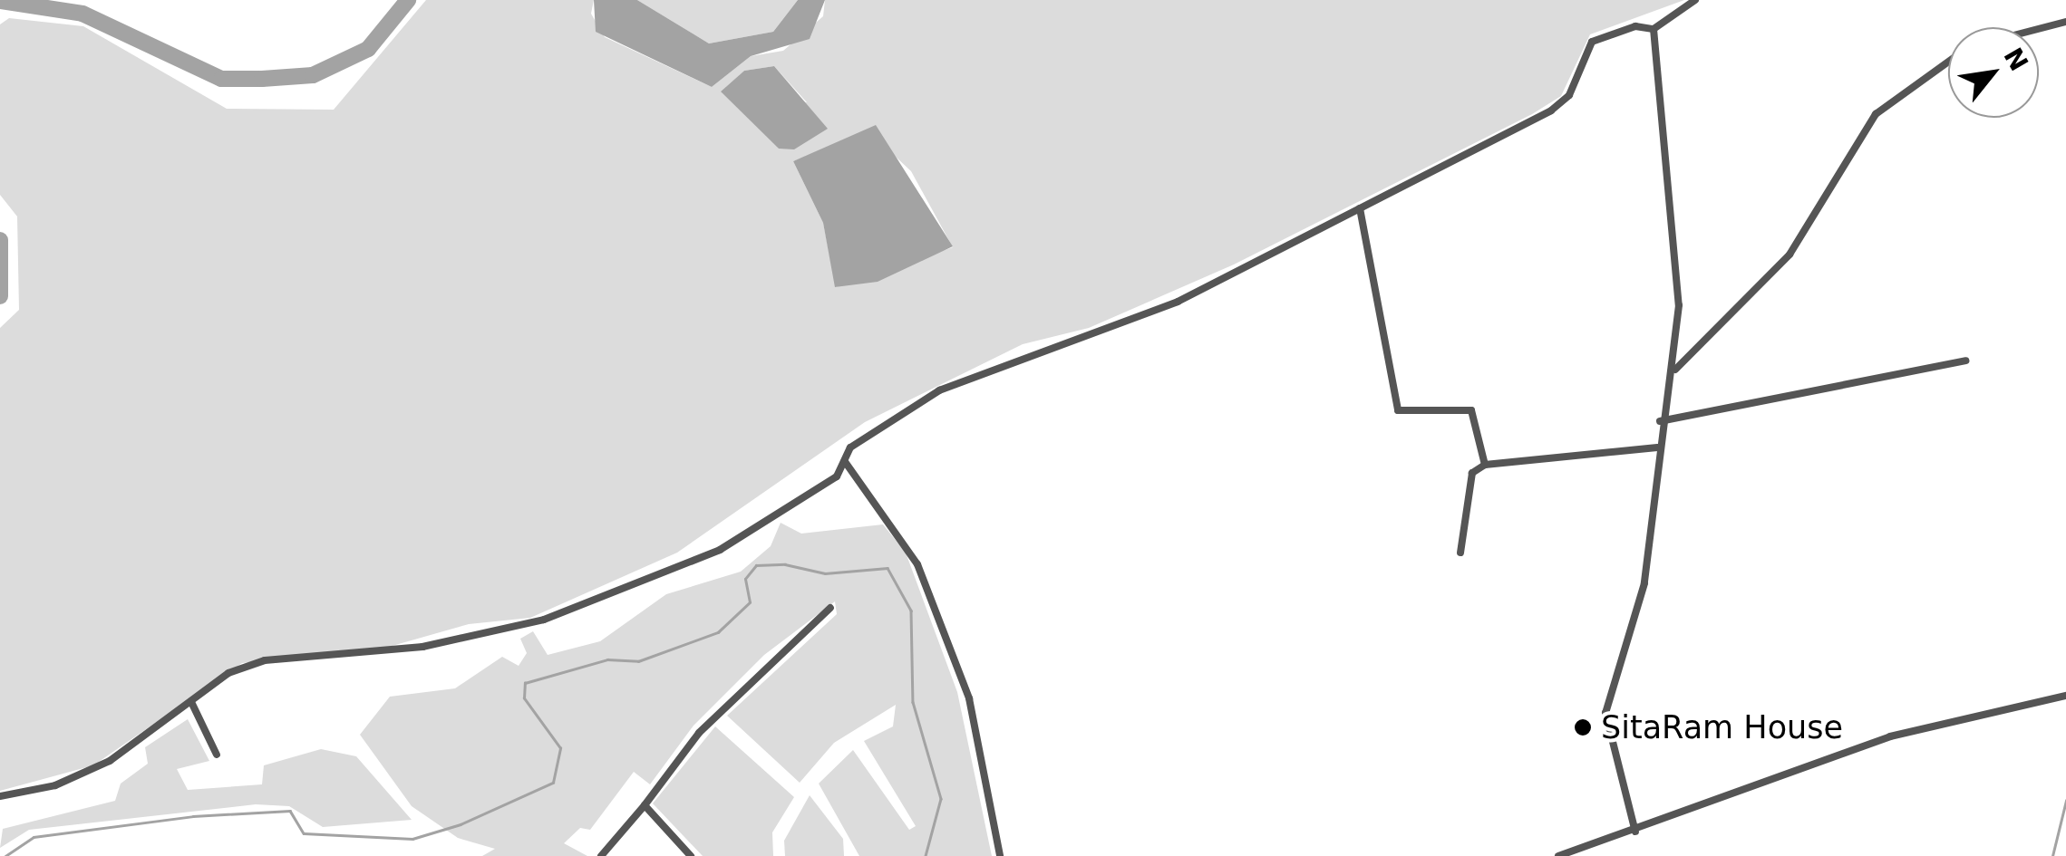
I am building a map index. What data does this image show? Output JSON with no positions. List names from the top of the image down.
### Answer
{
  "places": ["SitaRam House"],
  "north": "top right"
}
